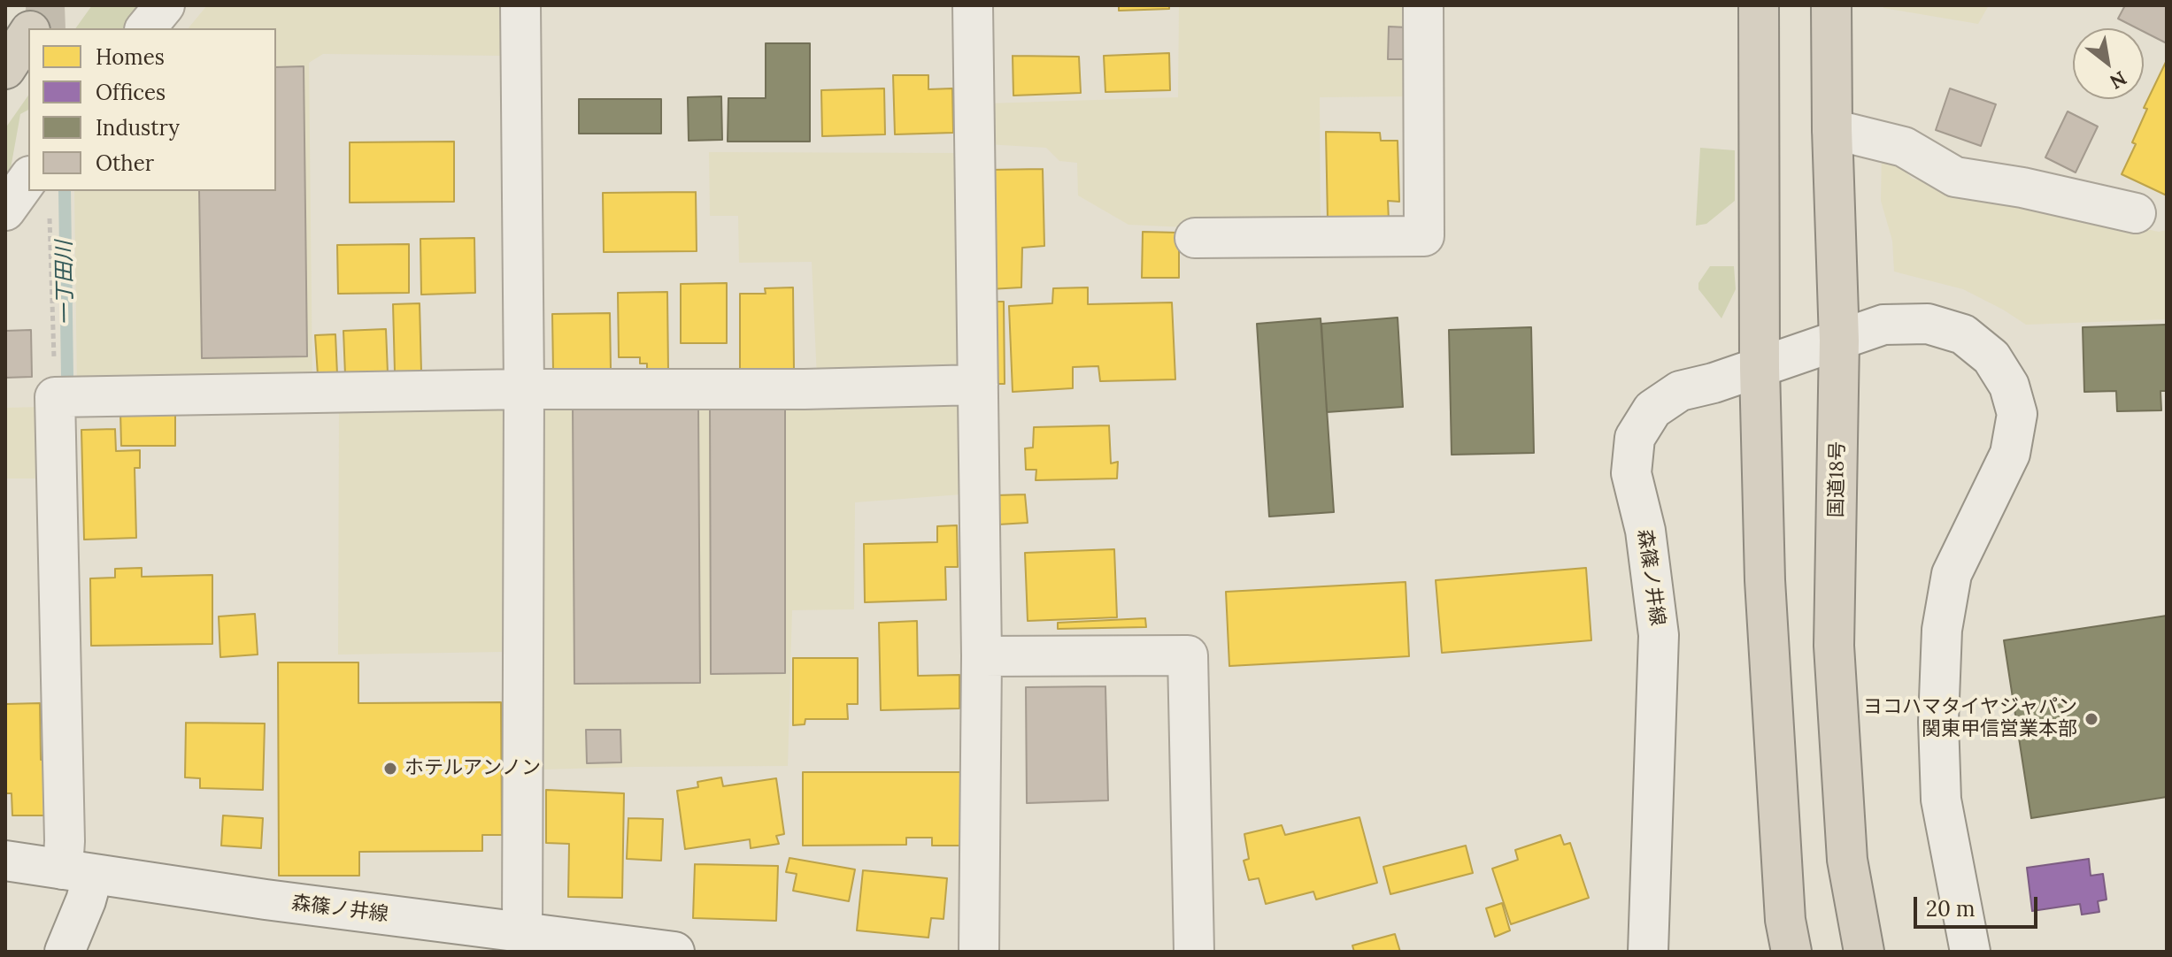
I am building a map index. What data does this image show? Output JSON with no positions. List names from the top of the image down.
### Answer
{
  "streets": {
    "highway": ["国道18号"],
    "street": ["森篠ノ井線"]
  },
  "crossings": [
    ["国道18号", "森篠ノ井線"]
  ],
  "water": ["一丁田川"],
  "places": ["ヨコハマタイヤジャパン 関東甲信営業本部", "ホテルアンノン"],
  "legend": [
    "Homes",
    "Offices",
    "Industry",
    "Other"
  ],
  "scale_bar": "20 m",
  "north": "bottom right"
}
